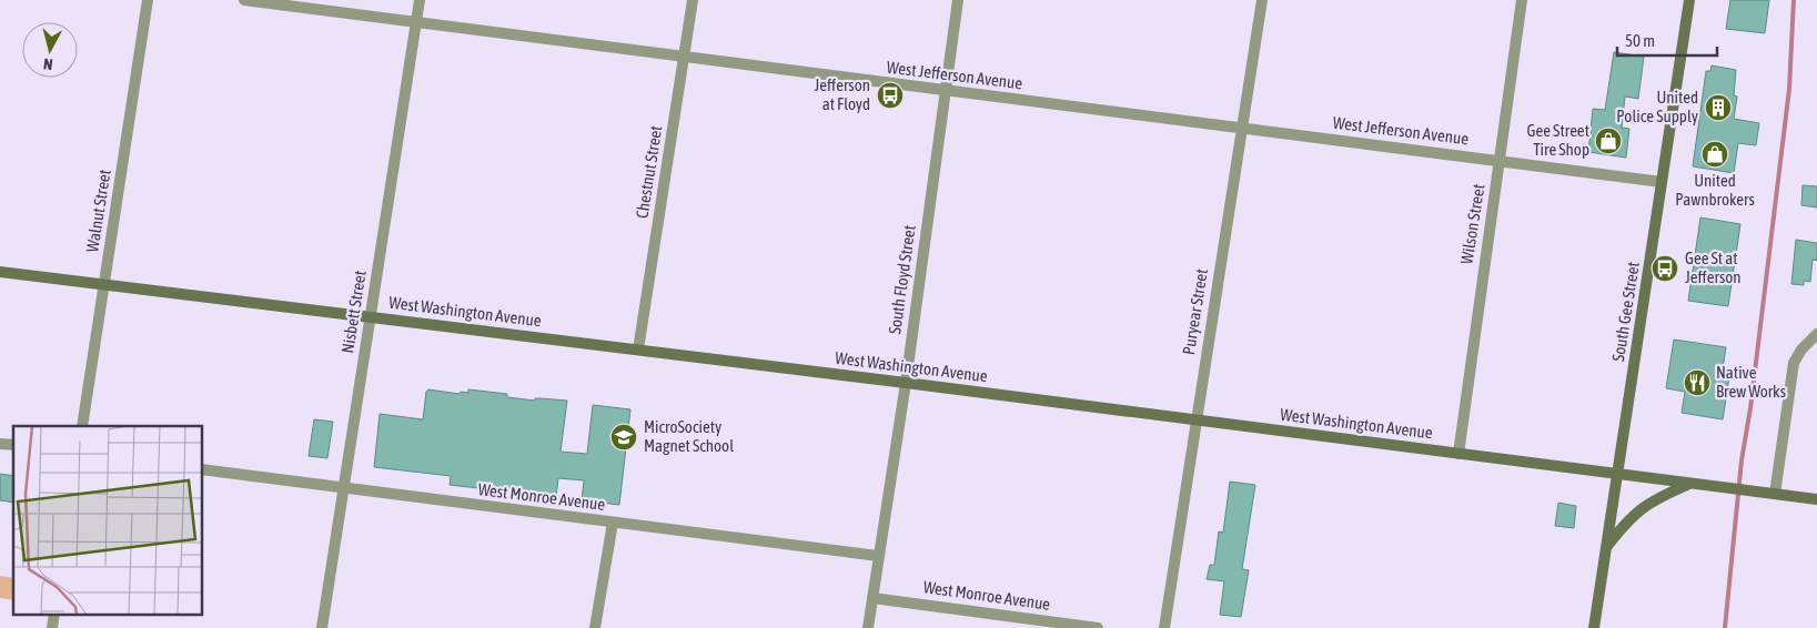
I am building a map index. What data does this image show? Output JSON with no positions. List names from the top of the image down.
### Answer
{
  "streets": {
    "street": [
      "West Jefferson Avenue",
      "Chestnut Street",
      "Walnut Street",
      "Wilson Street",
      "South Floyd Street",
      "Nisbett Street",
      "West Washington Avenue",
      "Puryear Street",
      "South Gee Street",
      "West Monroe Avenue"
    ]
  },
  "crossings": [
    ["West Jefferson Avenue", "Chestnut Street"],
    ["West Jefferson Avenue", "Wilson Street"],
    ["West Jefferson Avenue", "South Floyd Street"],
    ["West Jefferson Avenue", "Nisbett Street"],
    ["West Jefferson Avenue", "Puryear Street"],
    ["West Jefferson Avenue", "South Gee Street"],
    ["Chestnut Street", "West Washington Avenue"],
    ["Walnut Street", "West Washington Avenue"],
    ["Wilson Street", "West Washington Avenue"],
    ["South Floyd Street", "West Washington Avenue"],
    ["South Floyd Street", "West Monroe Avenue"],
    ["Nisbett Street", "West Washington Avenue"],
    ["Nisbett Street", "West Monroe Avenue"],
    ["West Washington Avenue", "Puryear Street"],
    ["West Washington Avenue", "South Gee Street"]
  ],
  "places": {
    "bus stop": ["Jefferson at Floyd", "Gee St at Jefferson"],
    "building": ["United Police Supply"],
    "shop": ["Gee Street Tire Shop", "United Pawnbrokers"],
    "restaurant": ["Native Brew Works"],
    "school or university": ["MicroSociety Magnet School"]
  },
  "scale_bar": "50 m",
  "north": "bottom"
}
